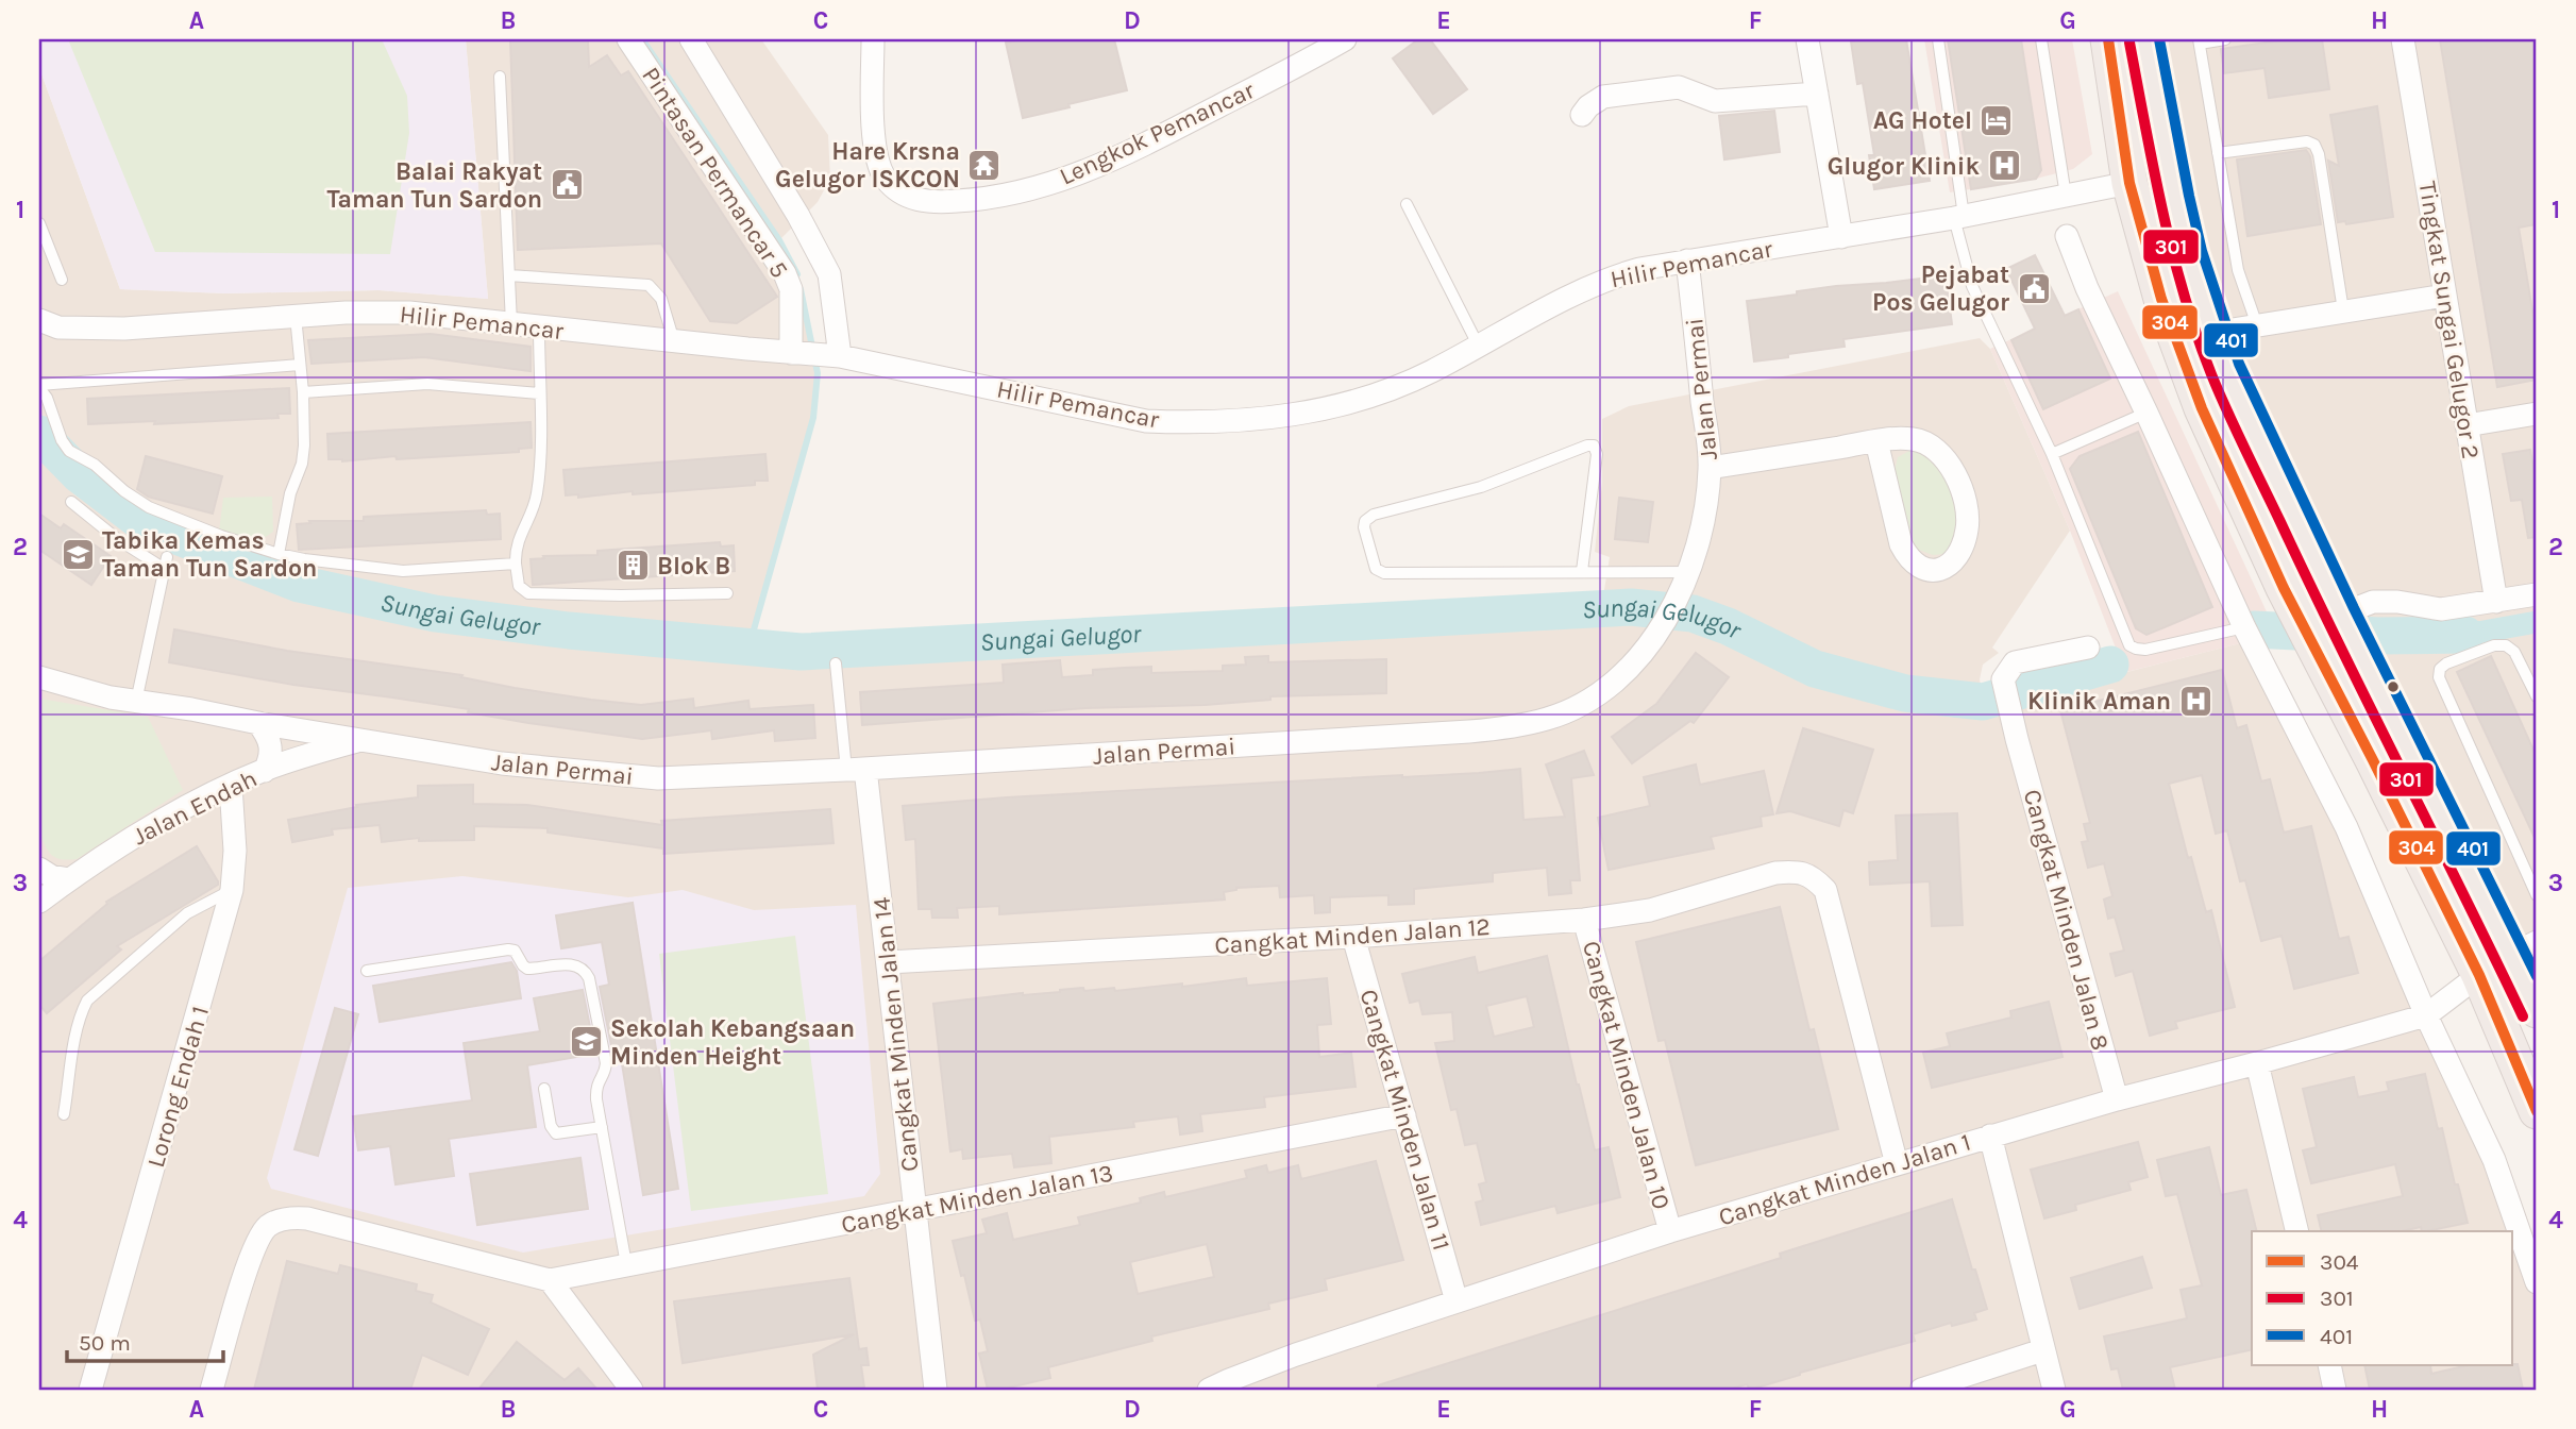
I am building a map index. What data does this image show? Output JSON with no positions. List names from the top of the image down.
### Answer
{
  "streets": {
    "street": [
      "Lengkok Pemancar",
      "Pintasan Permancar 5",
      "Hilir Pemancar",
      "Tingkat Sungai Gelugor 2",
      "Jalan Permai",
      "Jalan Endah",
      "Cangkat Minden Jalan 8",
      "Cangkat Minden Jalan 12",
      "Cangkat Minden Jalan 14",
      "Cangkat Minden Jalan 10",
      "Lorong Endah 1",
      "Cangkat Minden Jalan 11",
      "Cangkat Minden Jalan 1",
      "Cangkat Minden Jalan 13"
    ]
  },
  "crossings": [
    ["Pintasan Permancar 5", "Hilir Pemancar"],
    ["Hilir Pemancar", "Jalan Permai"],
    ["Jalan Permai", "Jalan Endah"],
    ["Jalan Permai", "Cangkat Minden Jalan 14"],
    ["Jalan Endah", "Lorong Endah 1"],
    ["Cangkat Minden Jalan 8", "Cangkat Minden Jalan 1"],
    ["Cangkat Minden Jalan 12", "Cangkat Minden Jalan 14"],
    ["Cangkat Minden Jalan 12", "Cangkat Minden Jalan 10"],
    ["Cangkat Minden Jalan 12", "Cangkat Minden Jalan 11"],
    ["Cangkat Minden Jalan 12", "Cangkat Minden Jalan 1"],
    ["Cangkat Minden Jalan 14", "Cangkat Minden Jalan 13"],
    ["Cangkat Minden Jalan 10", "Cangkat Minden Jalan 1"],
    ["Cangkat Minden Jalan 11", "Cangkat Minden Jalan 1"],
    ["Cangkat Minden Jalan 11", "Cangkat Minden Jalan 13"]
  ],
  "water": ["Sungai Gelugor"],
  "places": {
    "hotel": ["AG Hotel"],
    "temple": ["Hare Krsna Gelugor ISKCON"],
    "hospital": ["Glugor Klinik", "Klinik Aman"],
    "public building": ["Balai Rakyat Taman Tun Sardon", "Pejabat Pos Gelugor"],
    "school or university": ["Tabika Kemas Taman Tun Sardon", "Sekolah Kebangsaan Minden Height"],
    "building": ["Blok B"]
  },
  "lines": ["transit line 304", "transit line 401", "transit line 301"],
  "legend": ["304", "301", "401"],
  "scale_bar": "50 m",
  "grid": {
    "columns": [
      "A",
      "B",
      "C",
      "D",
      "E",
      "F",
      "G",
      "H"
    ],
    "rows": [
      "1",
      "2",
      "3",
      "4"
    ]
  }
}
